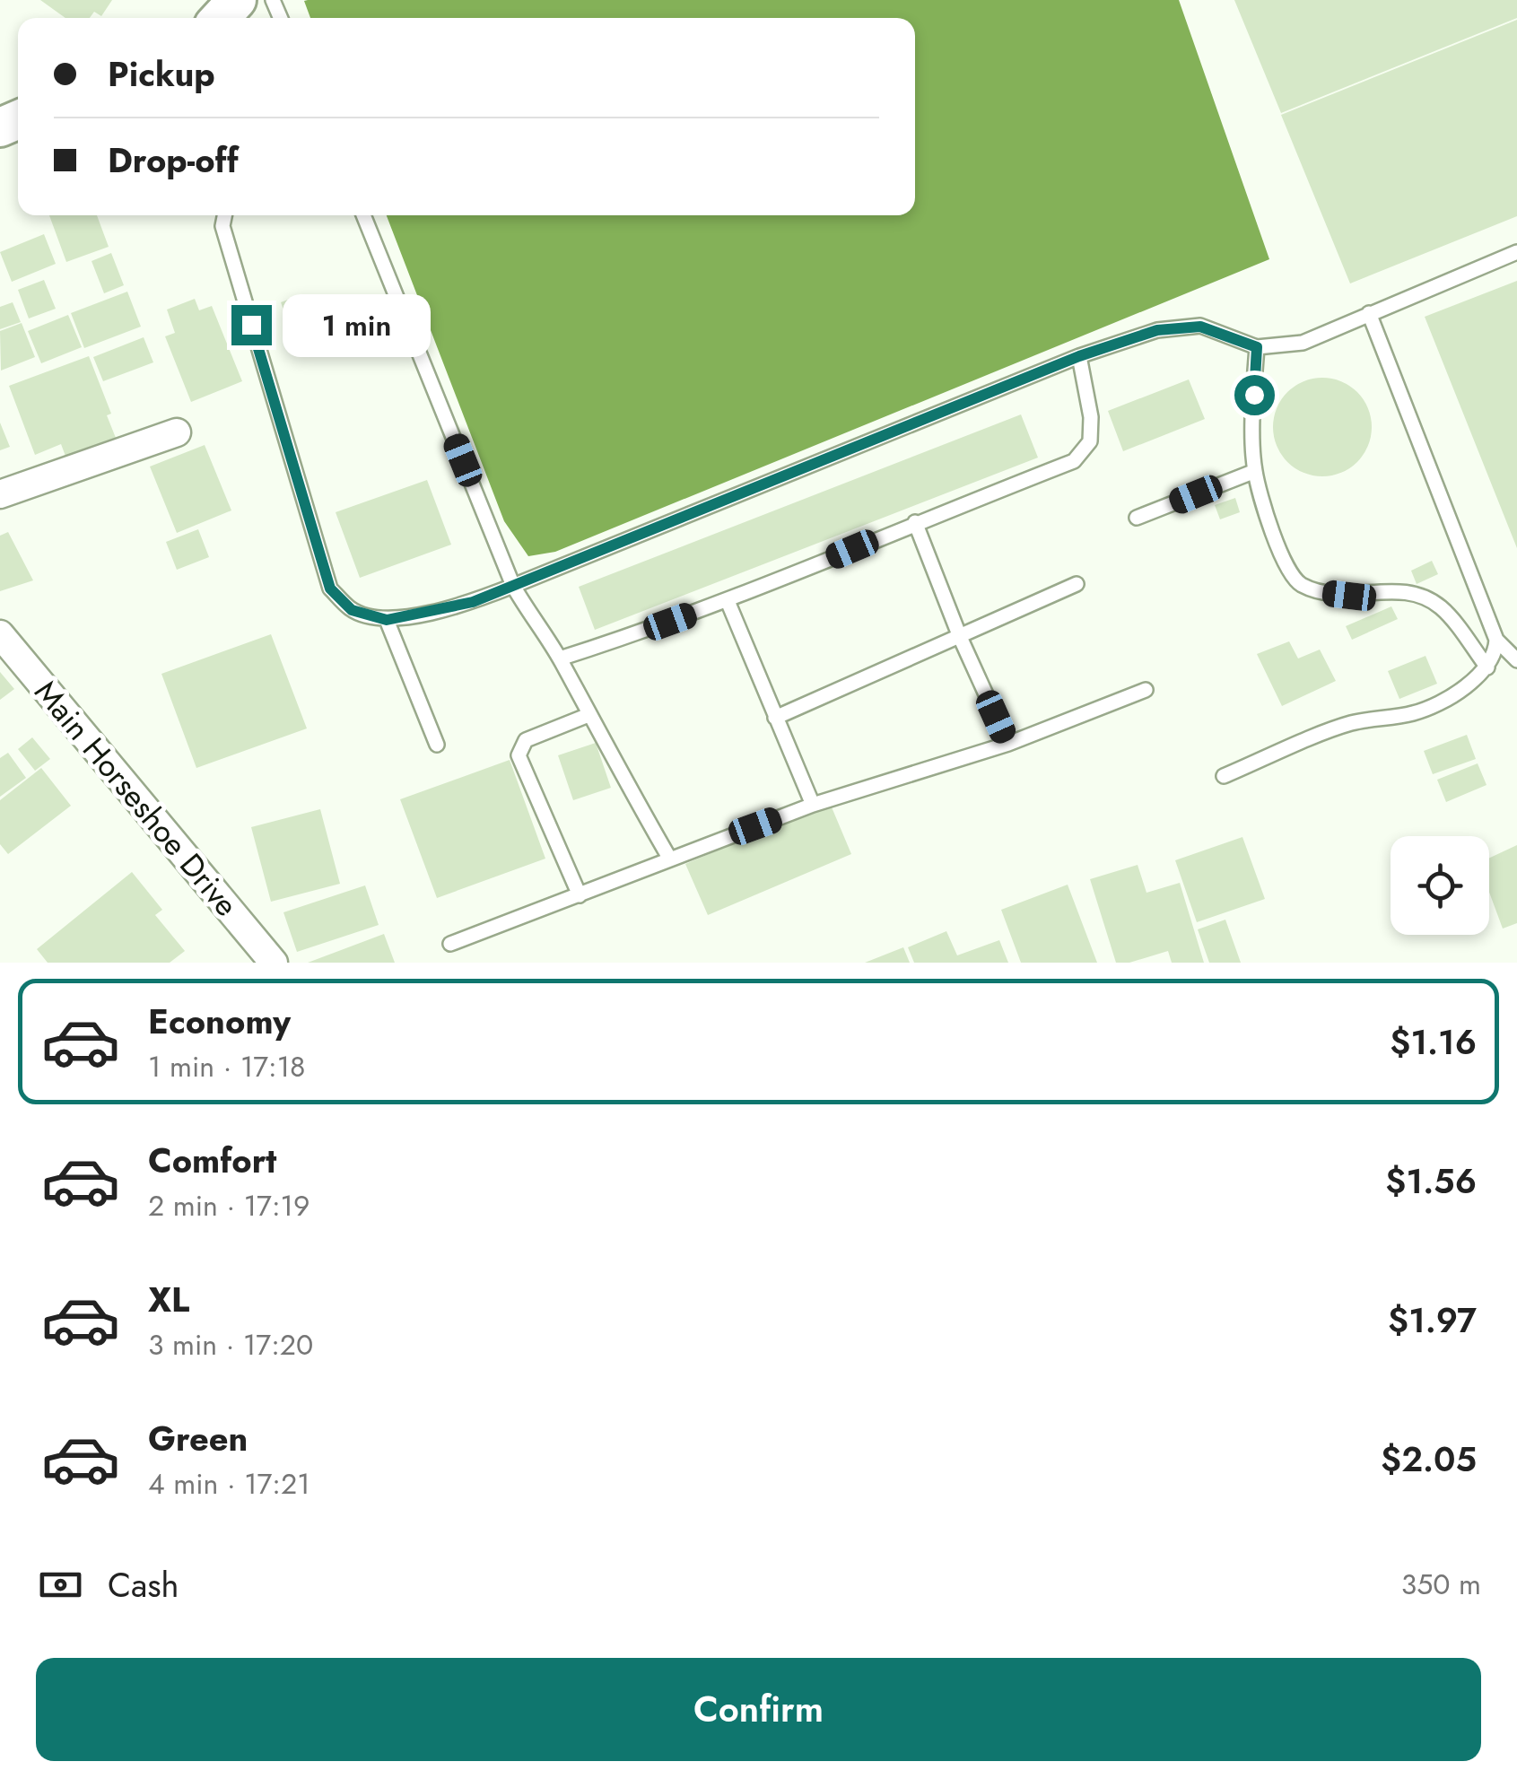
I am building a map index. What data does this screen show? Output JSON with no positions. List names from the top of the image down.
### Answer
{
  "streets": {
    "street": ["Main Horseshoe Drive"]
  },
  "page": {
    "banner": ["Pickup", "Drop-off"],
    "bubble": "1 min",
    "list": [
      {
        "name": "Economy",
        "note": "1 min · 17:18",
        "value": "$1.16"
      },
      {
        "name": "Comfort",
        "note": "2 min · 17:19",
        "value": "$1.56"
      },
      {
        "name": "XL",
        "note": "3 min · 17:20",
        "value": "$1.97"
      },
      {
        "name": "Green",
        "note": "4 min · 17:21",
        "value": "$2.05"
      }
    ],
    "pay": ["Cash", "350 m"],
    "buttons": "Confirm"
  }
}
